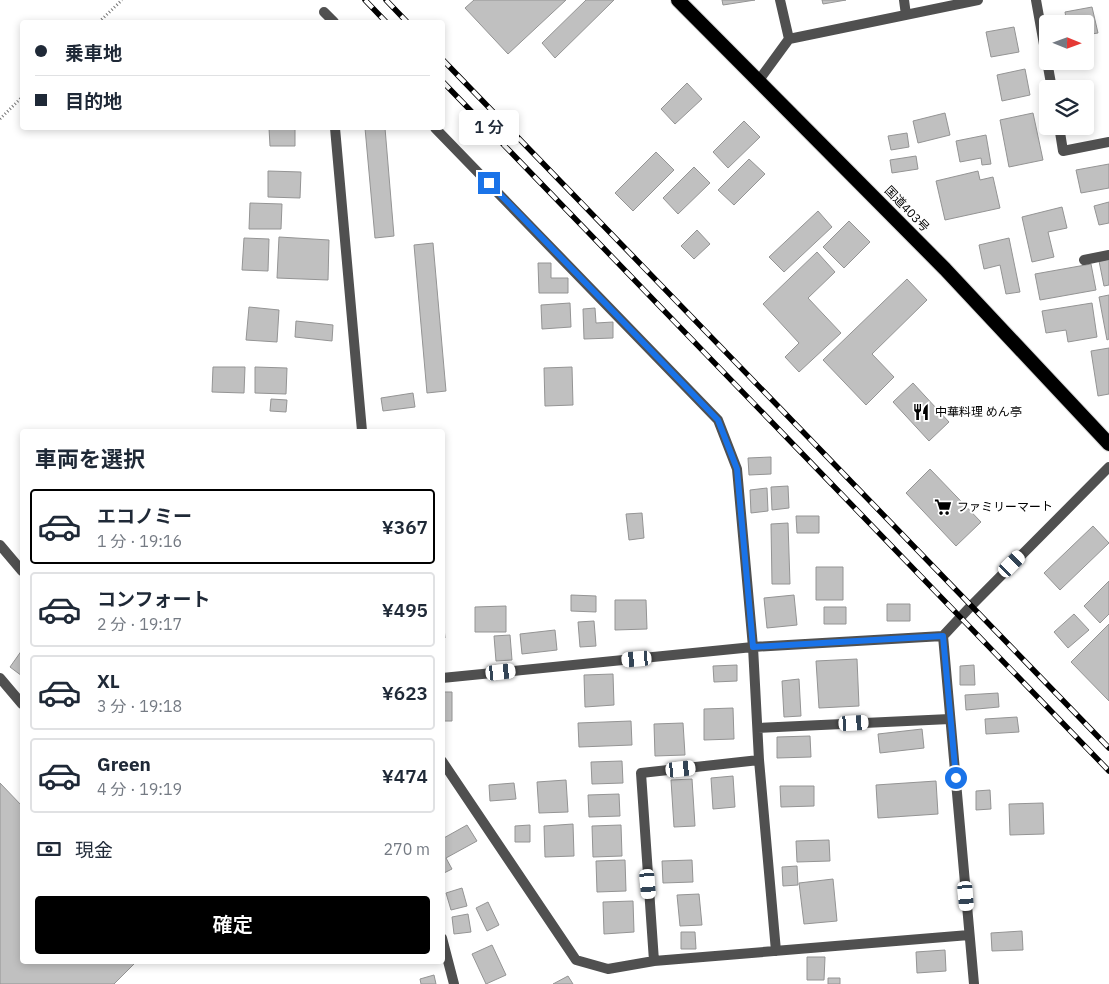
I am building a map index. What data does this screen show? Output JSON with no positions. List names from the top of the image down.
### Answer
{
  "streets": {
    "highway": ["国道403号"]
  },
  "places": {
    "restaurant": ["中華料理 めん亭"],
    "supermarket": ["ファミリーマート"]
  },
  "north": "right",
  "page": {
    "banner": ["乗車地", "目的地"],
    "bubble": "1 分",
    "heading": "車両を選択",
    "list": [
      {
        "name": "エコノミー",
        "note": "1 分 · 19:16",
        "value": "¥367"
      },
      {
        "name": "コンフォート",
        "note": "2 分 · 19:17",
        "value": "¥495"
      },
      {
        "name": "XL",
        "note": "3 分 · 19:18",
        "value": "¥623"
      },
      {
        "name": "Green",
        "note": "4 分 · 19:19",
        "value": "¥474"
      }
    ],
    "pay": ["現金", "270 m"],
    "buttons": "確定"
  }
}
